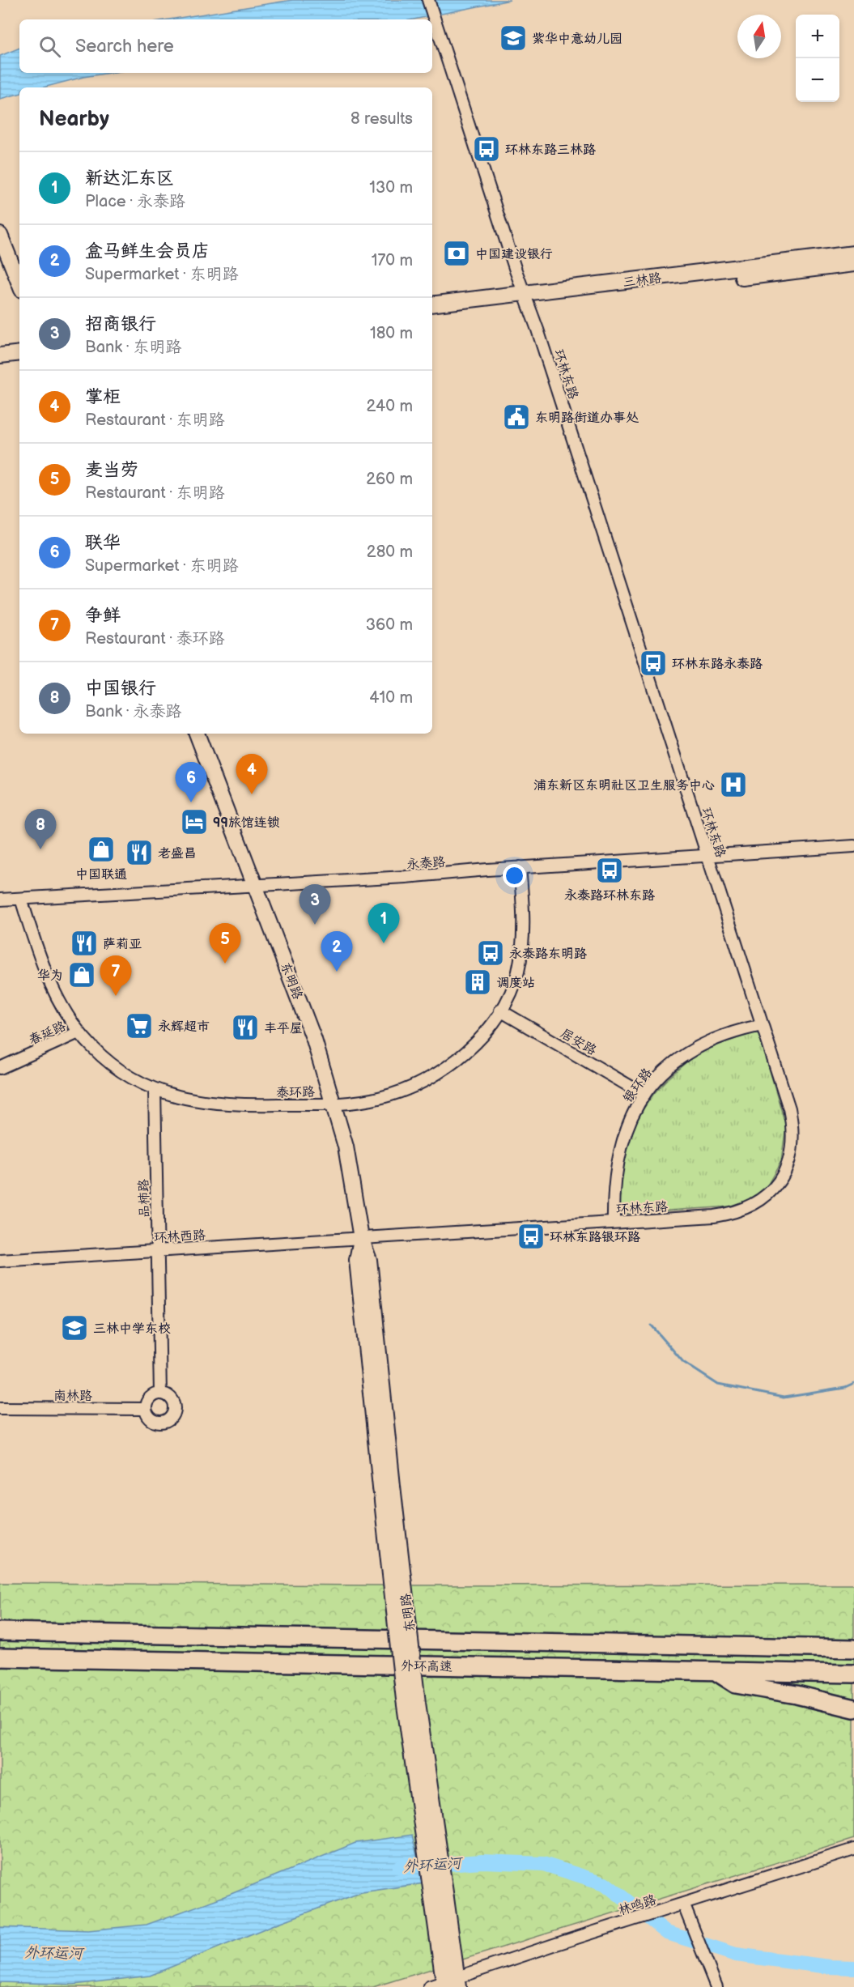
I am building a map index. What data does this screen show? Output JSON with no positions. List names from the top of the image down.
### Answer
{
  "streets": {
    "highway": ["外环高速"],
    "main road": ["三林路", "东明路"],
    "street": [
      "环林东路",
      "永泰路",
      "春延路",
      "居安路",
      "银环路",
      "泰环路",
      "品柿路",
      "环林西路",
      "南林路",
      "林鸣路"
    ]
  },
  "crossings": [
    ["三林路", "环林东路"],
    ["环林东路", "永泰路"],
    ["环林东路", "东明路"],
    ["环林东路", "银环路"],
    ["环林东路", "环林西路"],
    ["永泰路", "东明路"],
    ["永泰路", "泰环路"],
    ["东明路", "泰环路"],
    ["东明路", "环林西路"],
    ["东明路", "林鸣路"],
    ["春延路", "泰环路"],
    ["居安路", "银环路"],
    ["居安路", "泰环路"],
    ["泰环路", "品柿路"],
    ["品柿路", "环林西路"],
    ["品柿路", "南林路"]
  ],
  "water": ["外环运河"],
  "places": {
    "school or university": ["紫华中意幼儿园", "三林中学东校"],
    "bus stop": [
      "环林东路三林路",
      "环林东路永泰路",
      "永泰路环林东路",
      "永泰路东明路",
      "环林东路银环路"
    ],
    "bank": ["中国建设银行"],
    "public building": ["东明路街道办事处"],
    "hospital": ["浦东新区东明社区卫生服务中心"],
    "hotel": ["99旅馆连锁"],
    "shop": ["中国联通", "华为"],
    "restaurant": ["老盛昌", "萨莉亚", "丰平屋"],
    "building": ["调度站"],
    "supermarket": ["永辉超市"]
  },
  "north": "top",
  "page": {
    "map_buttons": ["+", "−"],
    "search": "Search here",
    "heading": ["Nearby", "8 results"],
    "list": [
      {
        "mark": "1",
        "name": "新达汇东区",
        "note": "Place · 永泰路",
        "value": "130 m"
      },
      {
        "mark": "2",
        "name": "盒马鲜生会员店",
        "note": "Supermarket · 东明路",
        "value": "170 m"
      },
      {
        "mark": "3",
        "name": "招商银行",
        "note": "Bank · 东明路",
        "value": "180 m"
      },
      {
        "mark": "4",
        "name": "掌柜",
        "note": "Restaurant · 东明路",
        "value": "240 m"
      },
      {
        "mark": "5",
        "name": "麦当劳",
        "note": "Restaurant · 东明路",
        "value": "260 m"
      },
      {
        "mark": "6",
        "name": "联华",
        "note": "Supermarket · 东明路",
        "value": "280 m"
      },
      {
        "mark": "7",
        "name": "争鲜",
        "note": "Restaurant · 泰环路",
        "value": "360 m"
      },
      {
        "mark": "8",
        "name": "中国银行",
        "note": "Bank · 永泰路",
        "value": "410 m"
      }
    ],
    "pins": [
      "4",
      "6",
      "8",
      "3",
      "1",
      "5",
      "2",
      "7"
    ]
  }
}
